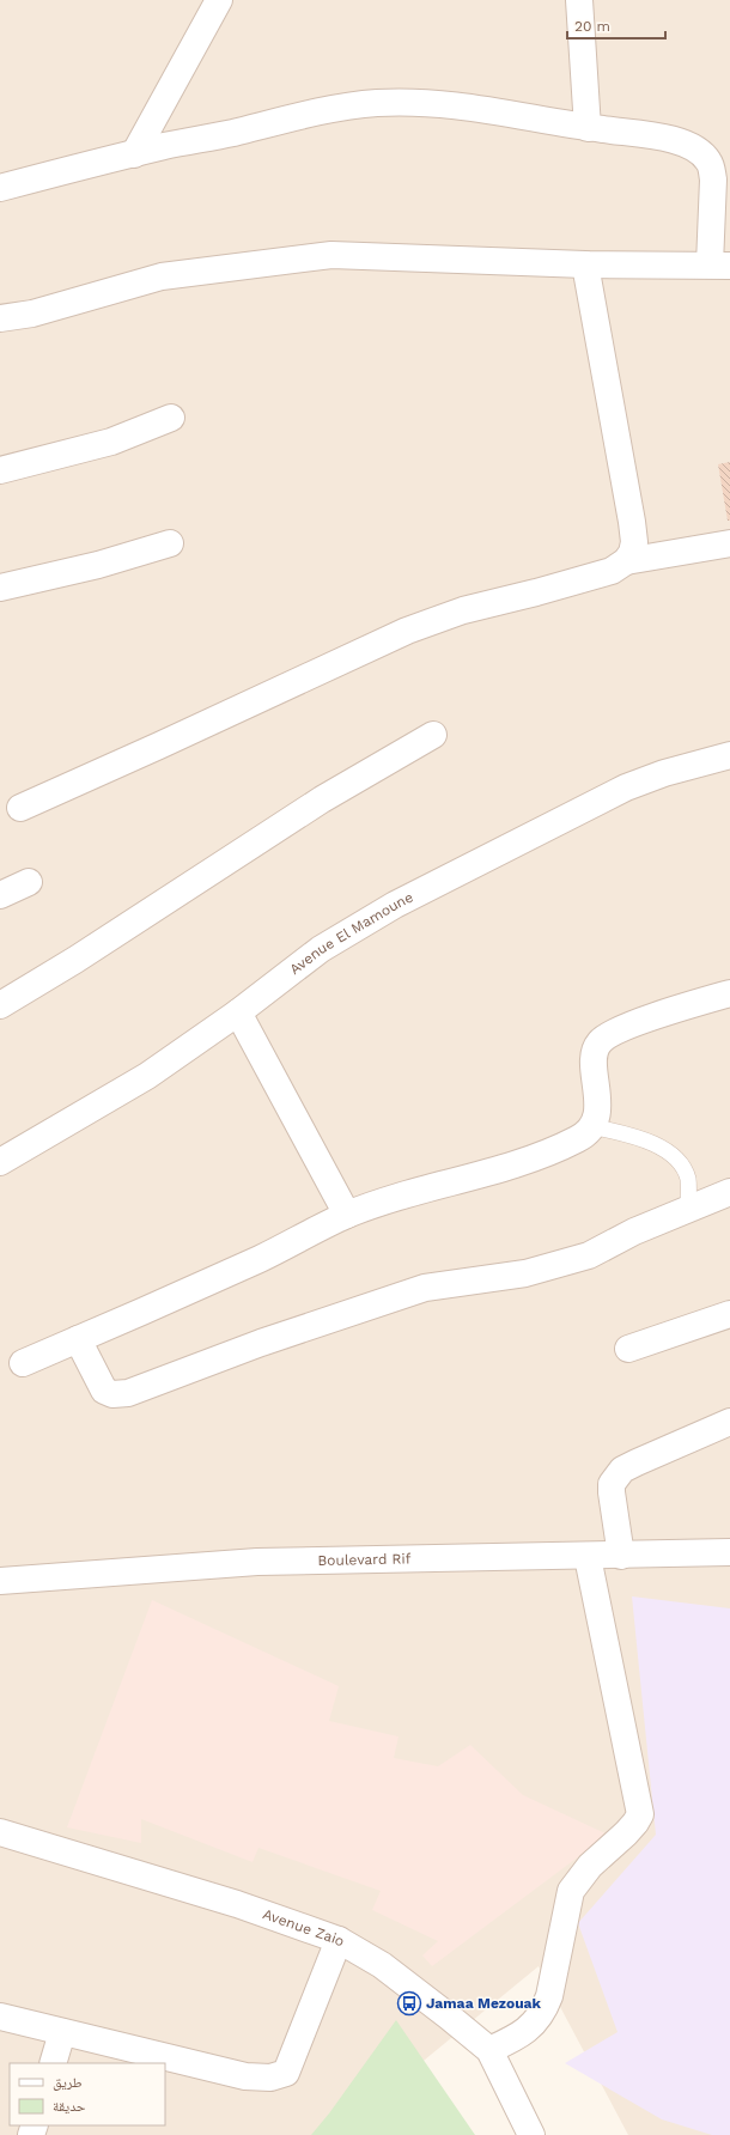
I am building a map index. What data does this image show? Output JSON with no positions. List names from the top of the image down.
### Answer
{
  "streets": {
    "street": ["Avenue El Mamoune", "Boulevard Rif", "Avenue Zaio"]
  },
  "places": {
    "bus stop": ["Jamaa Mezouak"]
  },
  "legend": ["طريق", "حديقة"],
  "scale_bar": "20 m"
}
